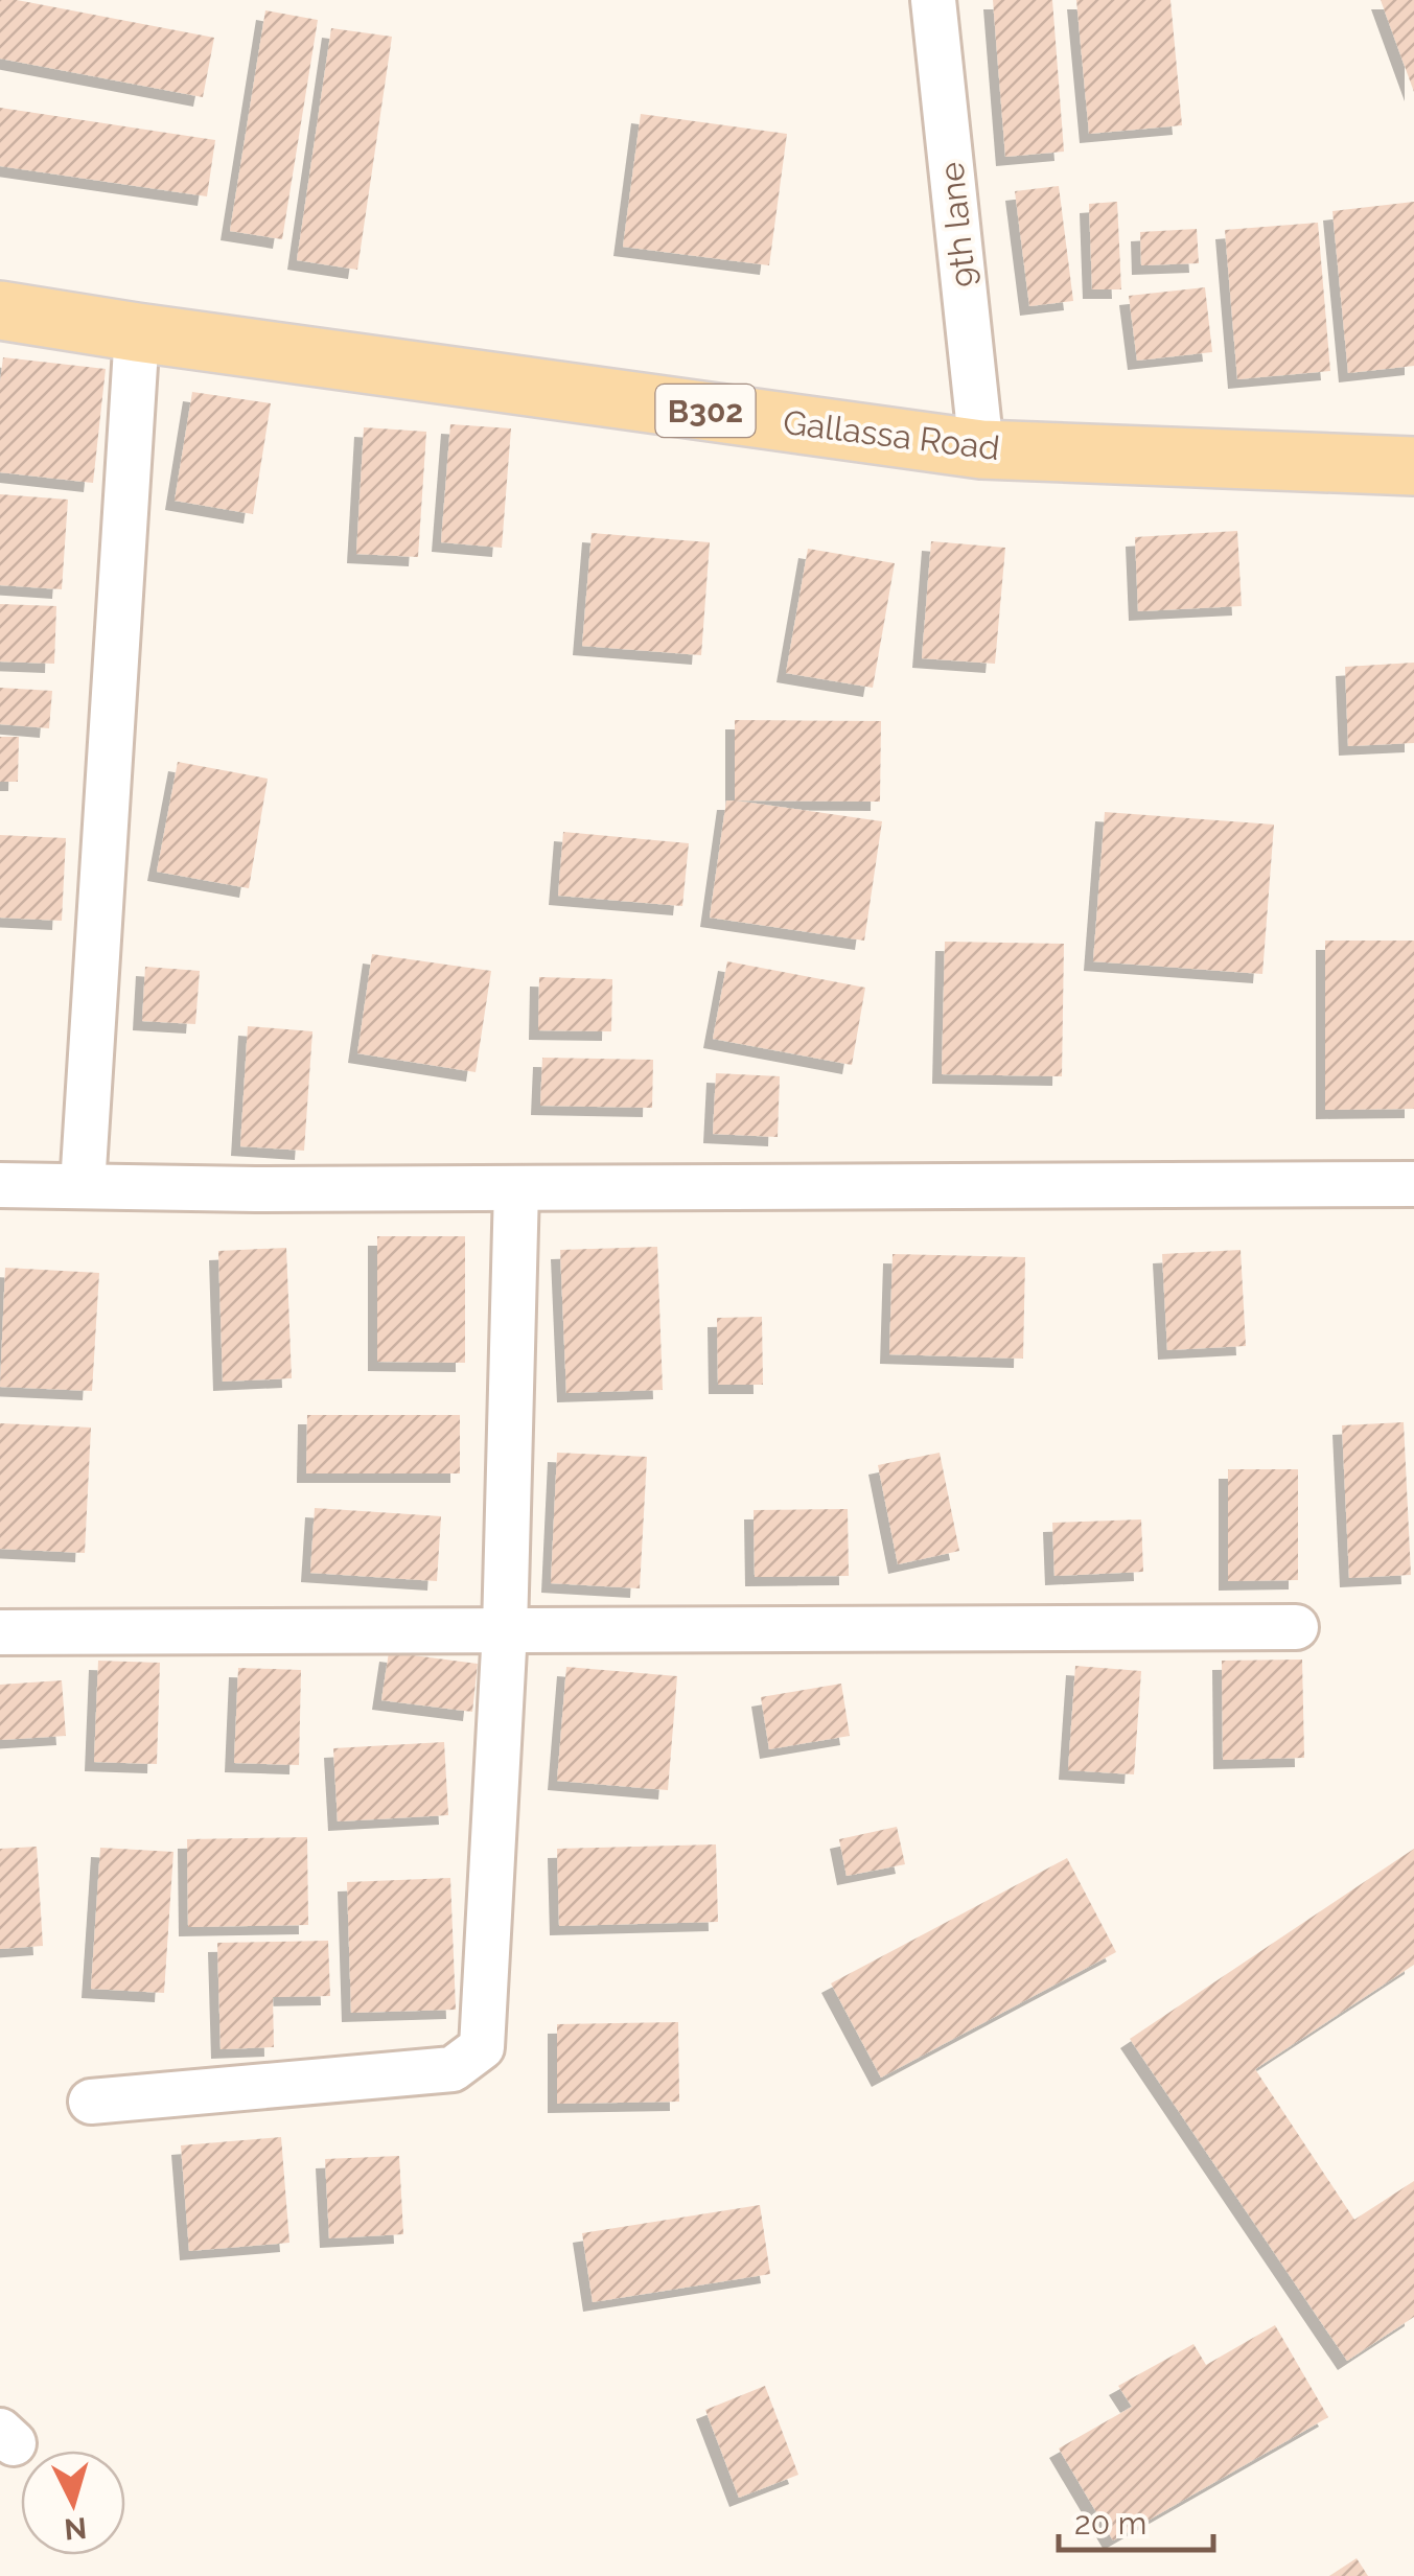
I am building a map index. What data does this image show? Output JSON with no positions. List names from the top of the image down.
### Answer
{
  "streets": {
    "main road": ["B302", "Gallassa Road"],
    "street": ["9th lane"]
  },
  "crossings": [
    ["9th lane", "Gallassa Road"]
  ],
  "scale_bar": "20 m",
  "north": "bottom"
}
